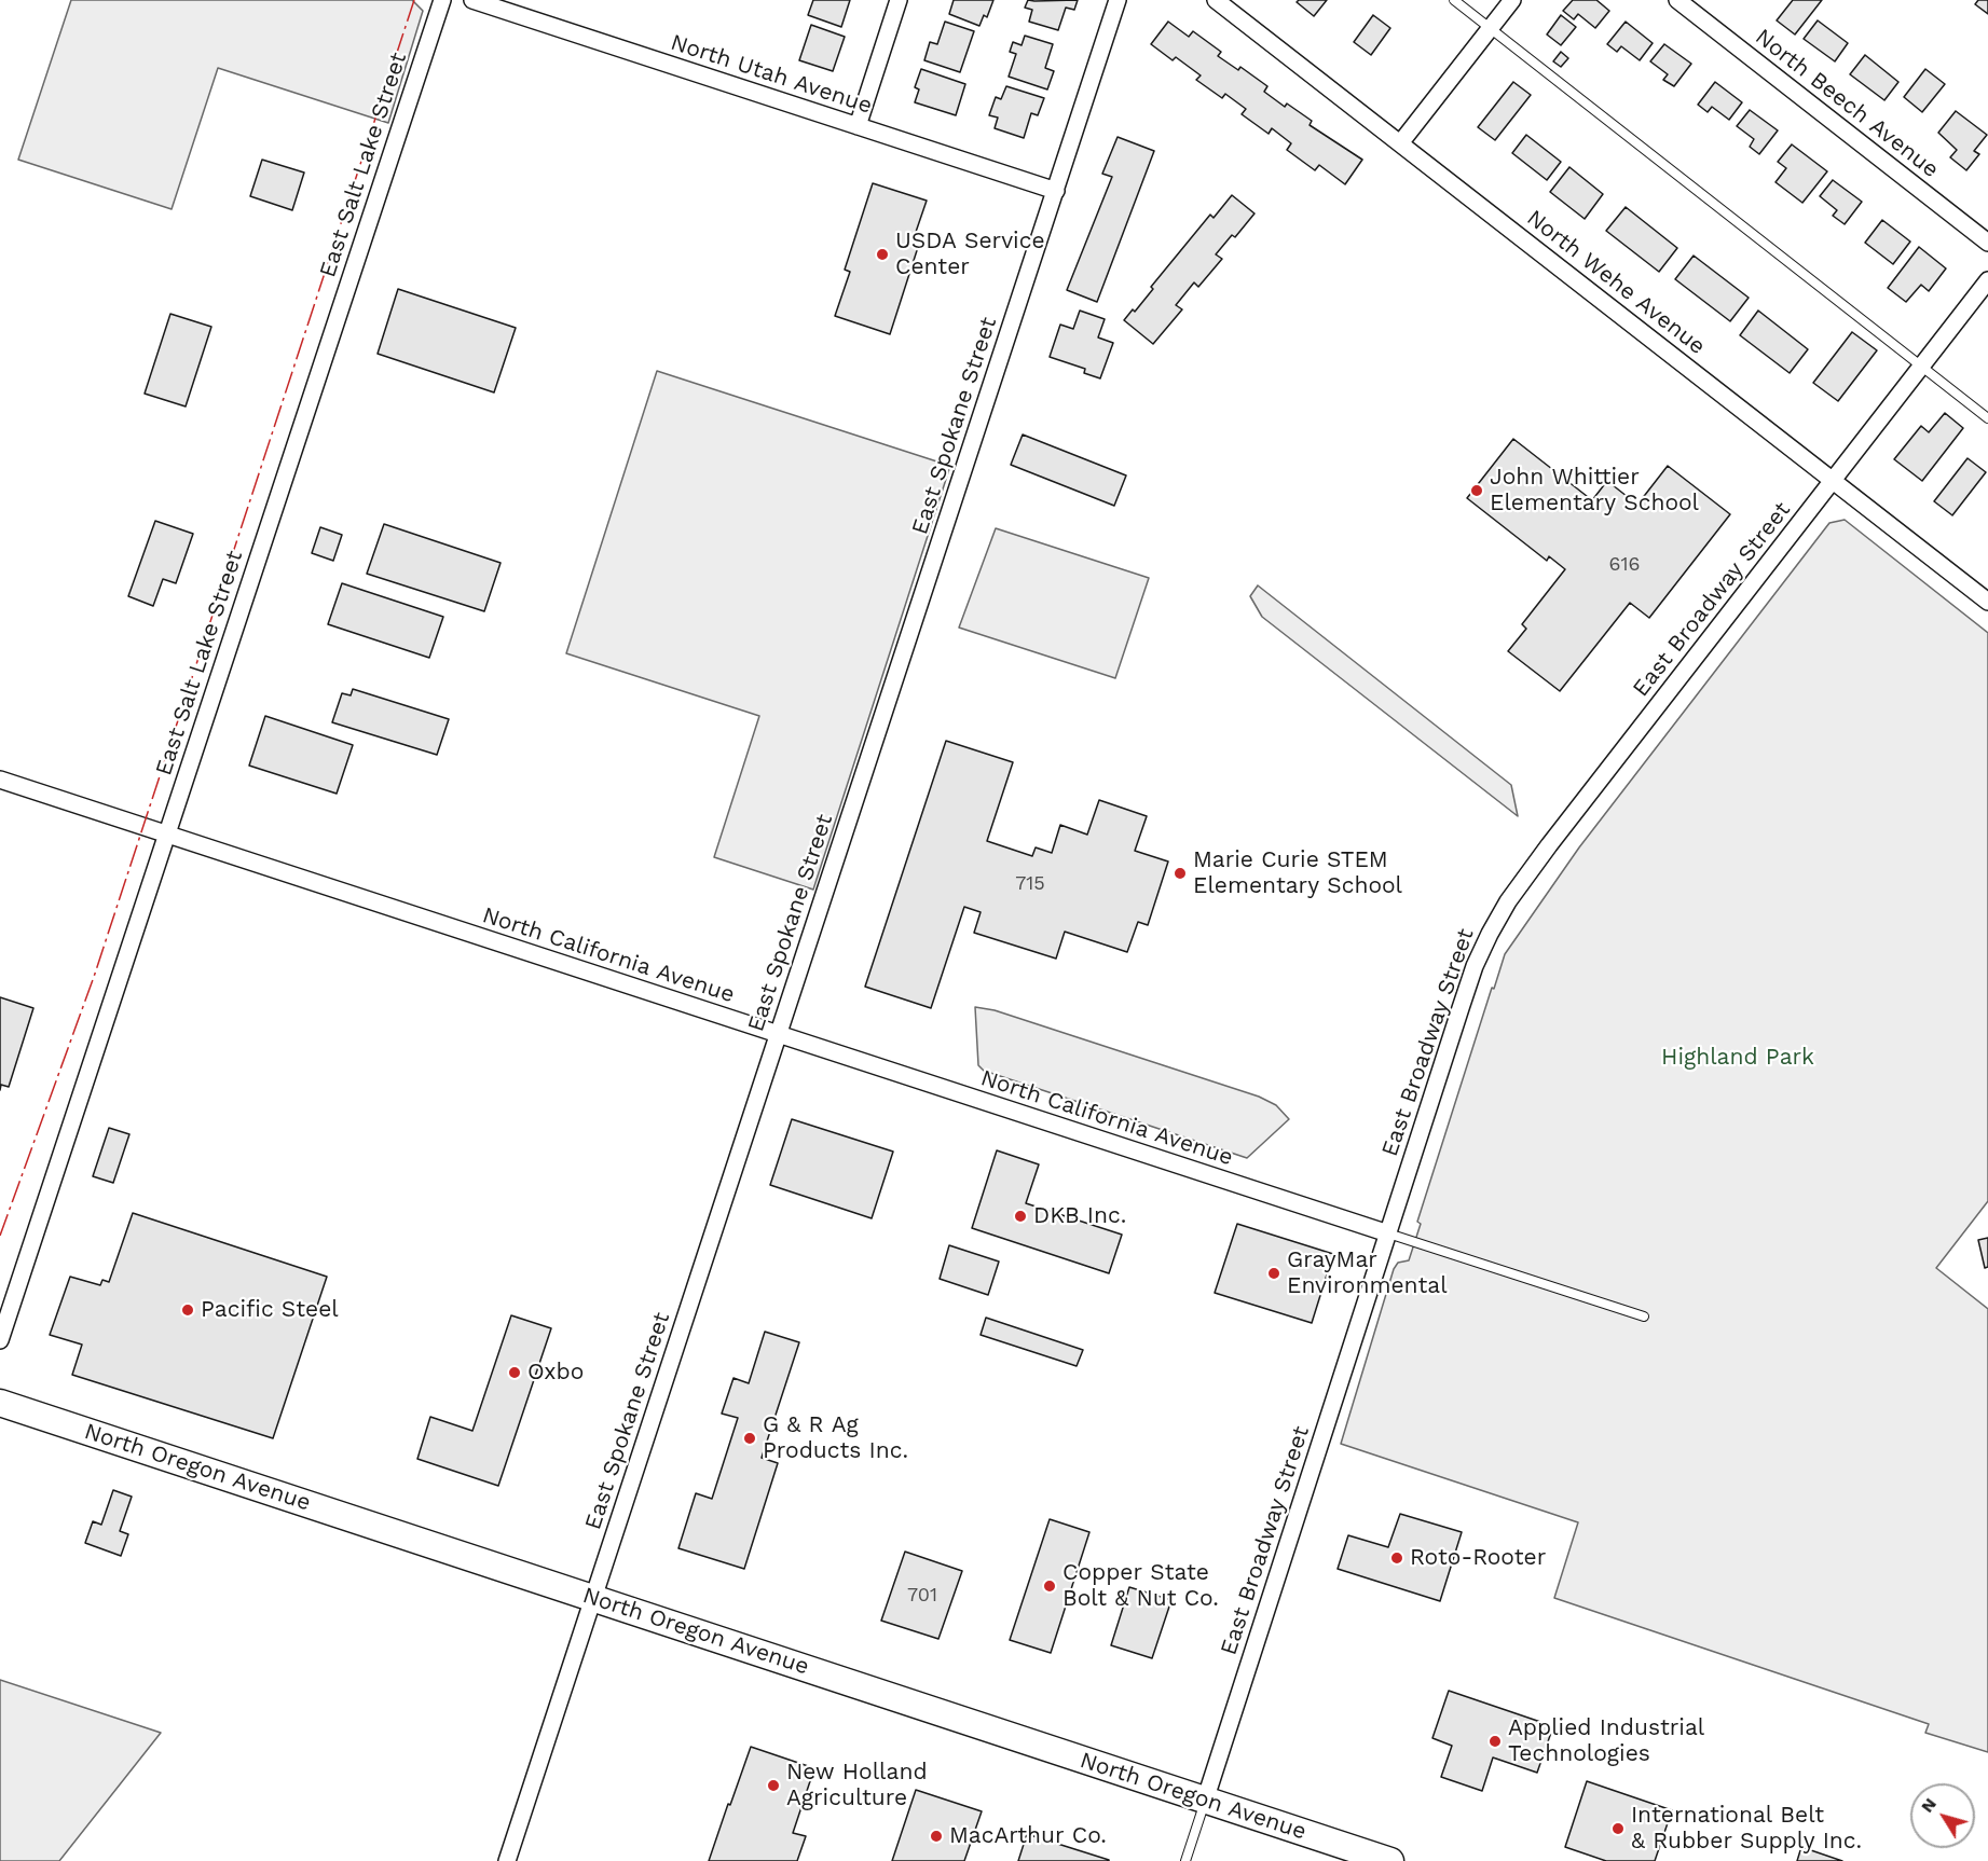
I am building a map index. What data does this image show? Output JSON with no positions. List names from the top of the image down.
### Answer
{
  "streets": {
    "main road": ["North Oregon Avenue"],
    "street": [
      "North Utah Avenue",
      "North Beech Avenue",
      "East Salt Lake Street",
      "North Wehe Avenue",
      "East Spokane Street",
      "East Broadway Street",
      "North California Avenue"
    ]
  },
  "crossings": [
    ["North Utah Avenue", "East Spokane Street"],
    ["East Salt Lake Street", "North California Avenue"],
    ["North Wehe Avenue", "East Broadway Street"],
    ["East Spokane Street", "North California Avenue"],
    ["East Spokane Street", "North Oregon Avenue"],
    ["East Broadway Street", "North California Avenue"],
    ["East Broadway Street", "North Oregon Avenue"]
  ],
  "parks": ["Highland Park"],
  "places": [
    "USDA Service Center",
    "John Whittier Elementary School",
    "Marie Curie STEM Elementary School",
    "DKB Inc.",
    "GrayMar Environmental",
    "Pacific Steel",
    "Oxbo",
    "G & R Ag Products Inc.",
    "Roto-Rooter",
    "Copper State Bolt & Nut Co.",
    "Applied Industrial Technologies",
    "New Holland Agriculture",
    "International Belt & Rubber Supply Inc.",
    "MacArthur Co."
  ],
  "house_numbers": ["616", "715", "701"],
  "north": "top left"
}
